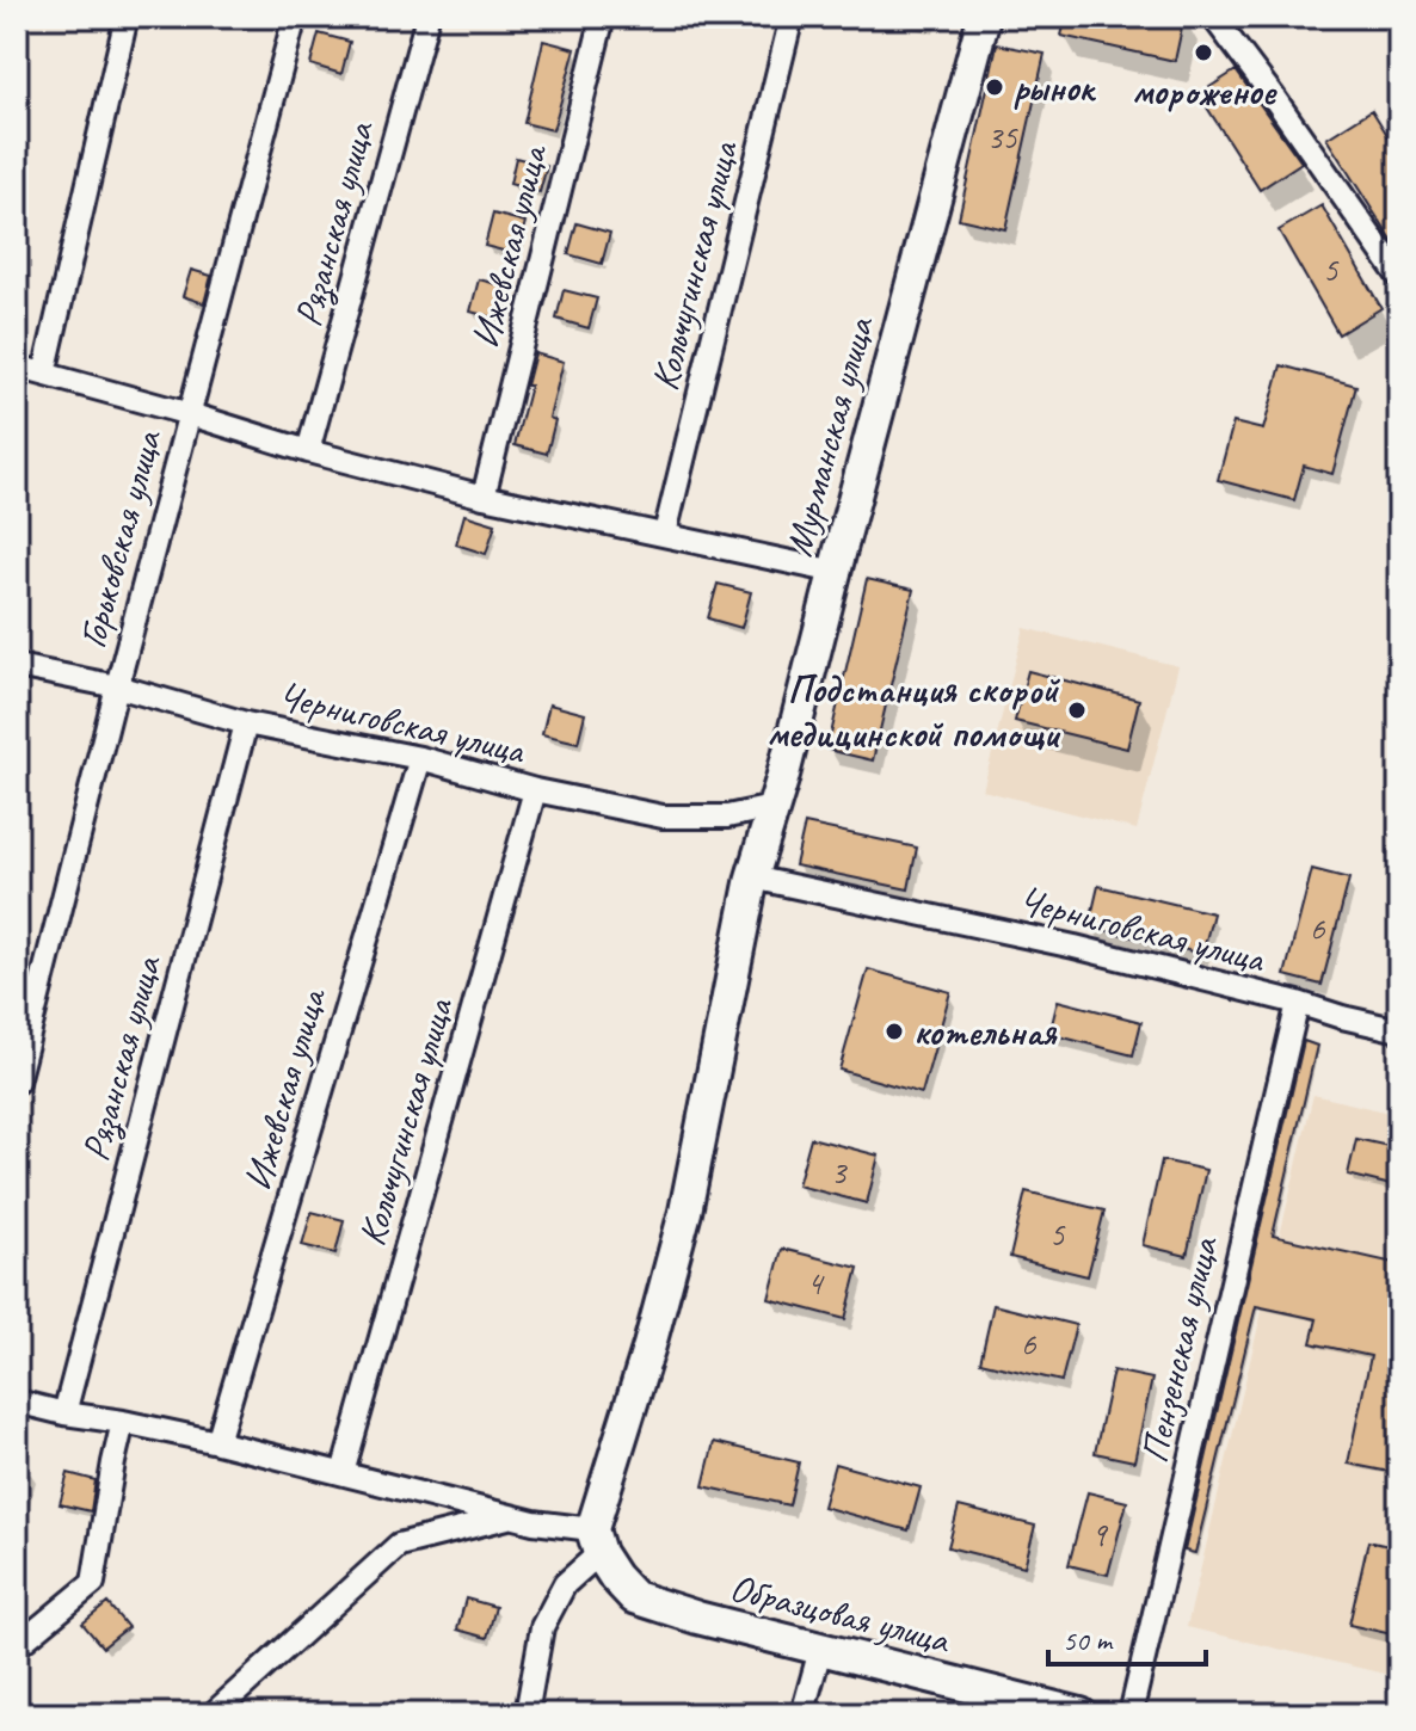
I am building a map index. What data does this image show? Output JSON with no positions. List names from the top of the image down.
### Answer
{
  "streets": {
    "main road": ["Мурманская улица", "Образцовая улица"],
    "street": [
      "Рязанская улица",
      "Ижевская улица",
      "Кольчугинская улица",
      "Горьковская улица",
      "Черниговская улица",
      "Пензенская улица"
    ]
  },
  "crossings": [
    ["Рязанская улица", "Черниговская улица"],
    ["Ижевская улица", "Черниговская улица"],
    ["Кольчугинская улица", "Черниговская улица"],
    ["Мурманская улица", "Черниговская улица"],
    ["Мурманская улица", "Образцовая улица"],
    ["Горьковская улица", "Черниговская улица"],
    ["Черниговская улица", "Пензенская улица"]
  ],
  "places": [
    "мороженое",
    "рынок",
    "Подстанция скорой медицинской помощи",
    "котельная"
  ],
  "house_numbers": [
    "35",
    "5",
    "6",
    "3",
    "5",
    "4",
    "6",
    "9"
  ],
  "scale_bar": "50 m"
}
